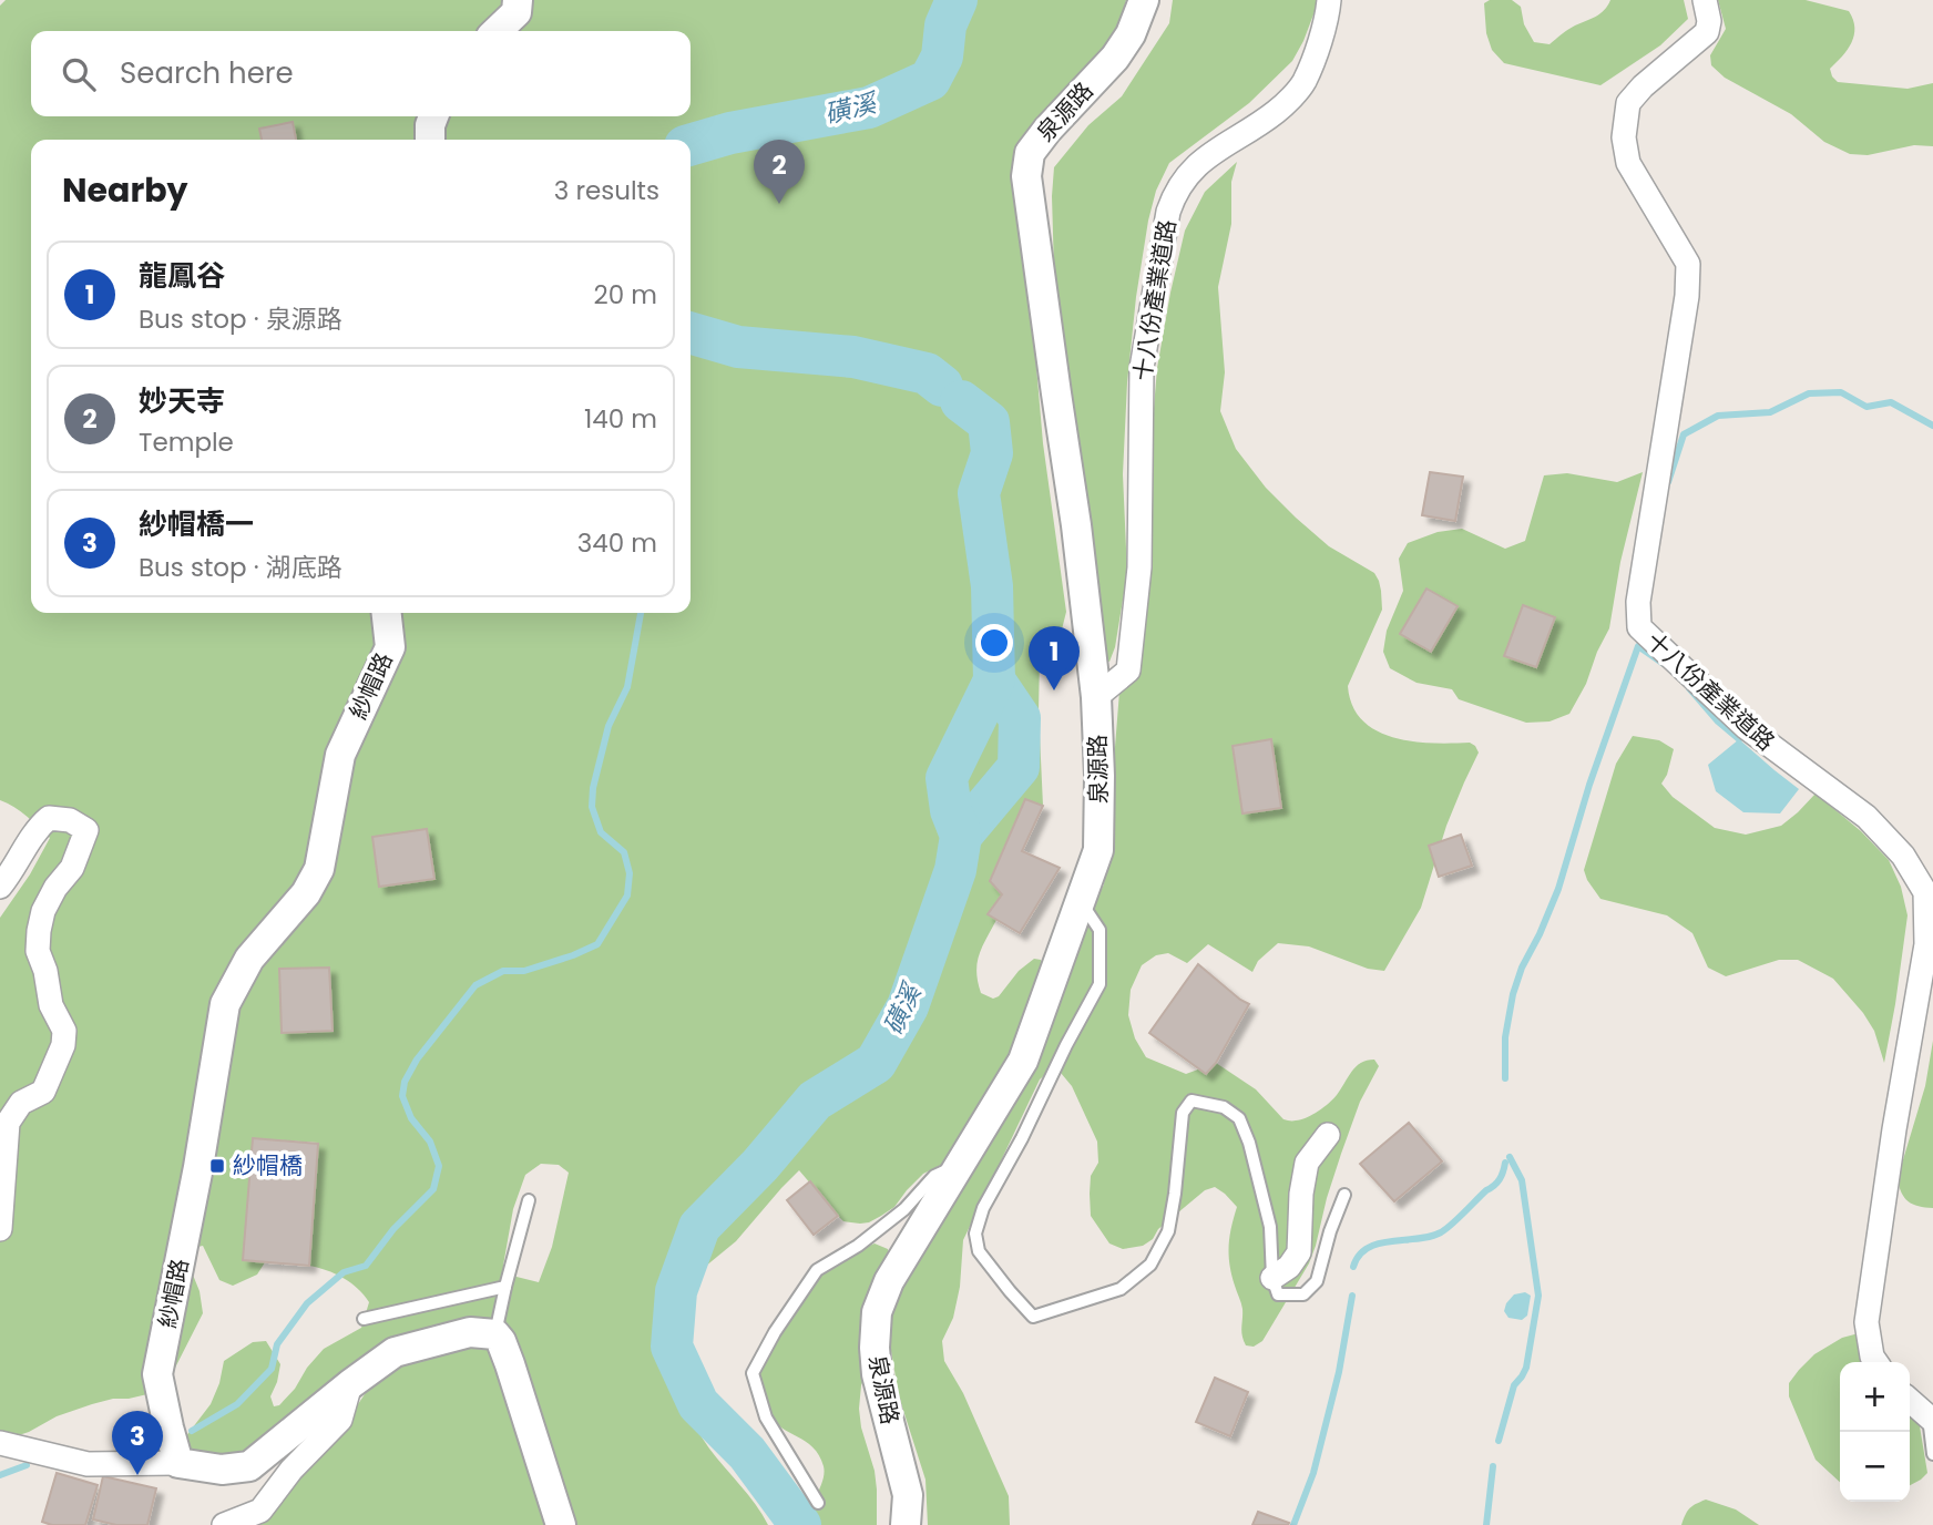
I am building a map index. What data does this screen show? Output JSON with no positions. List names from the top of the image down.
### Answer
{
  "streets": {
    "street": ["泉源路", "十八份產業道路", "紗帽路"]
  },
  "crossings": [
    ["泉源路", "十八份產業道路"]
  ],
  "water": ["磺溪"],
  "places": {
    "transit": ["紗帽橋"]
  },
  "page": {
    "search": "Search here",
    "pins": ["2", "1", "3"],
    "heading": ["Nearby", "3 results"],
    "list": [
      {
        "mark": "1",
        "name": "龍鳳谷",
        "note": "Bus stop · 泉源路",
        "value": "20 m"
      },
      {
        "mark": "2",
        "name": "妙天寺",
        "note": "Temple",
        "value": "140 m"
      },
      {
        "mark": "3",
        "name": "紗帽橋一",
        "note": "Bus stop · 湖底路",
        "value": "340 m"
      }
    ],
    "map_buttons": ["+", "−"]
  }
}
